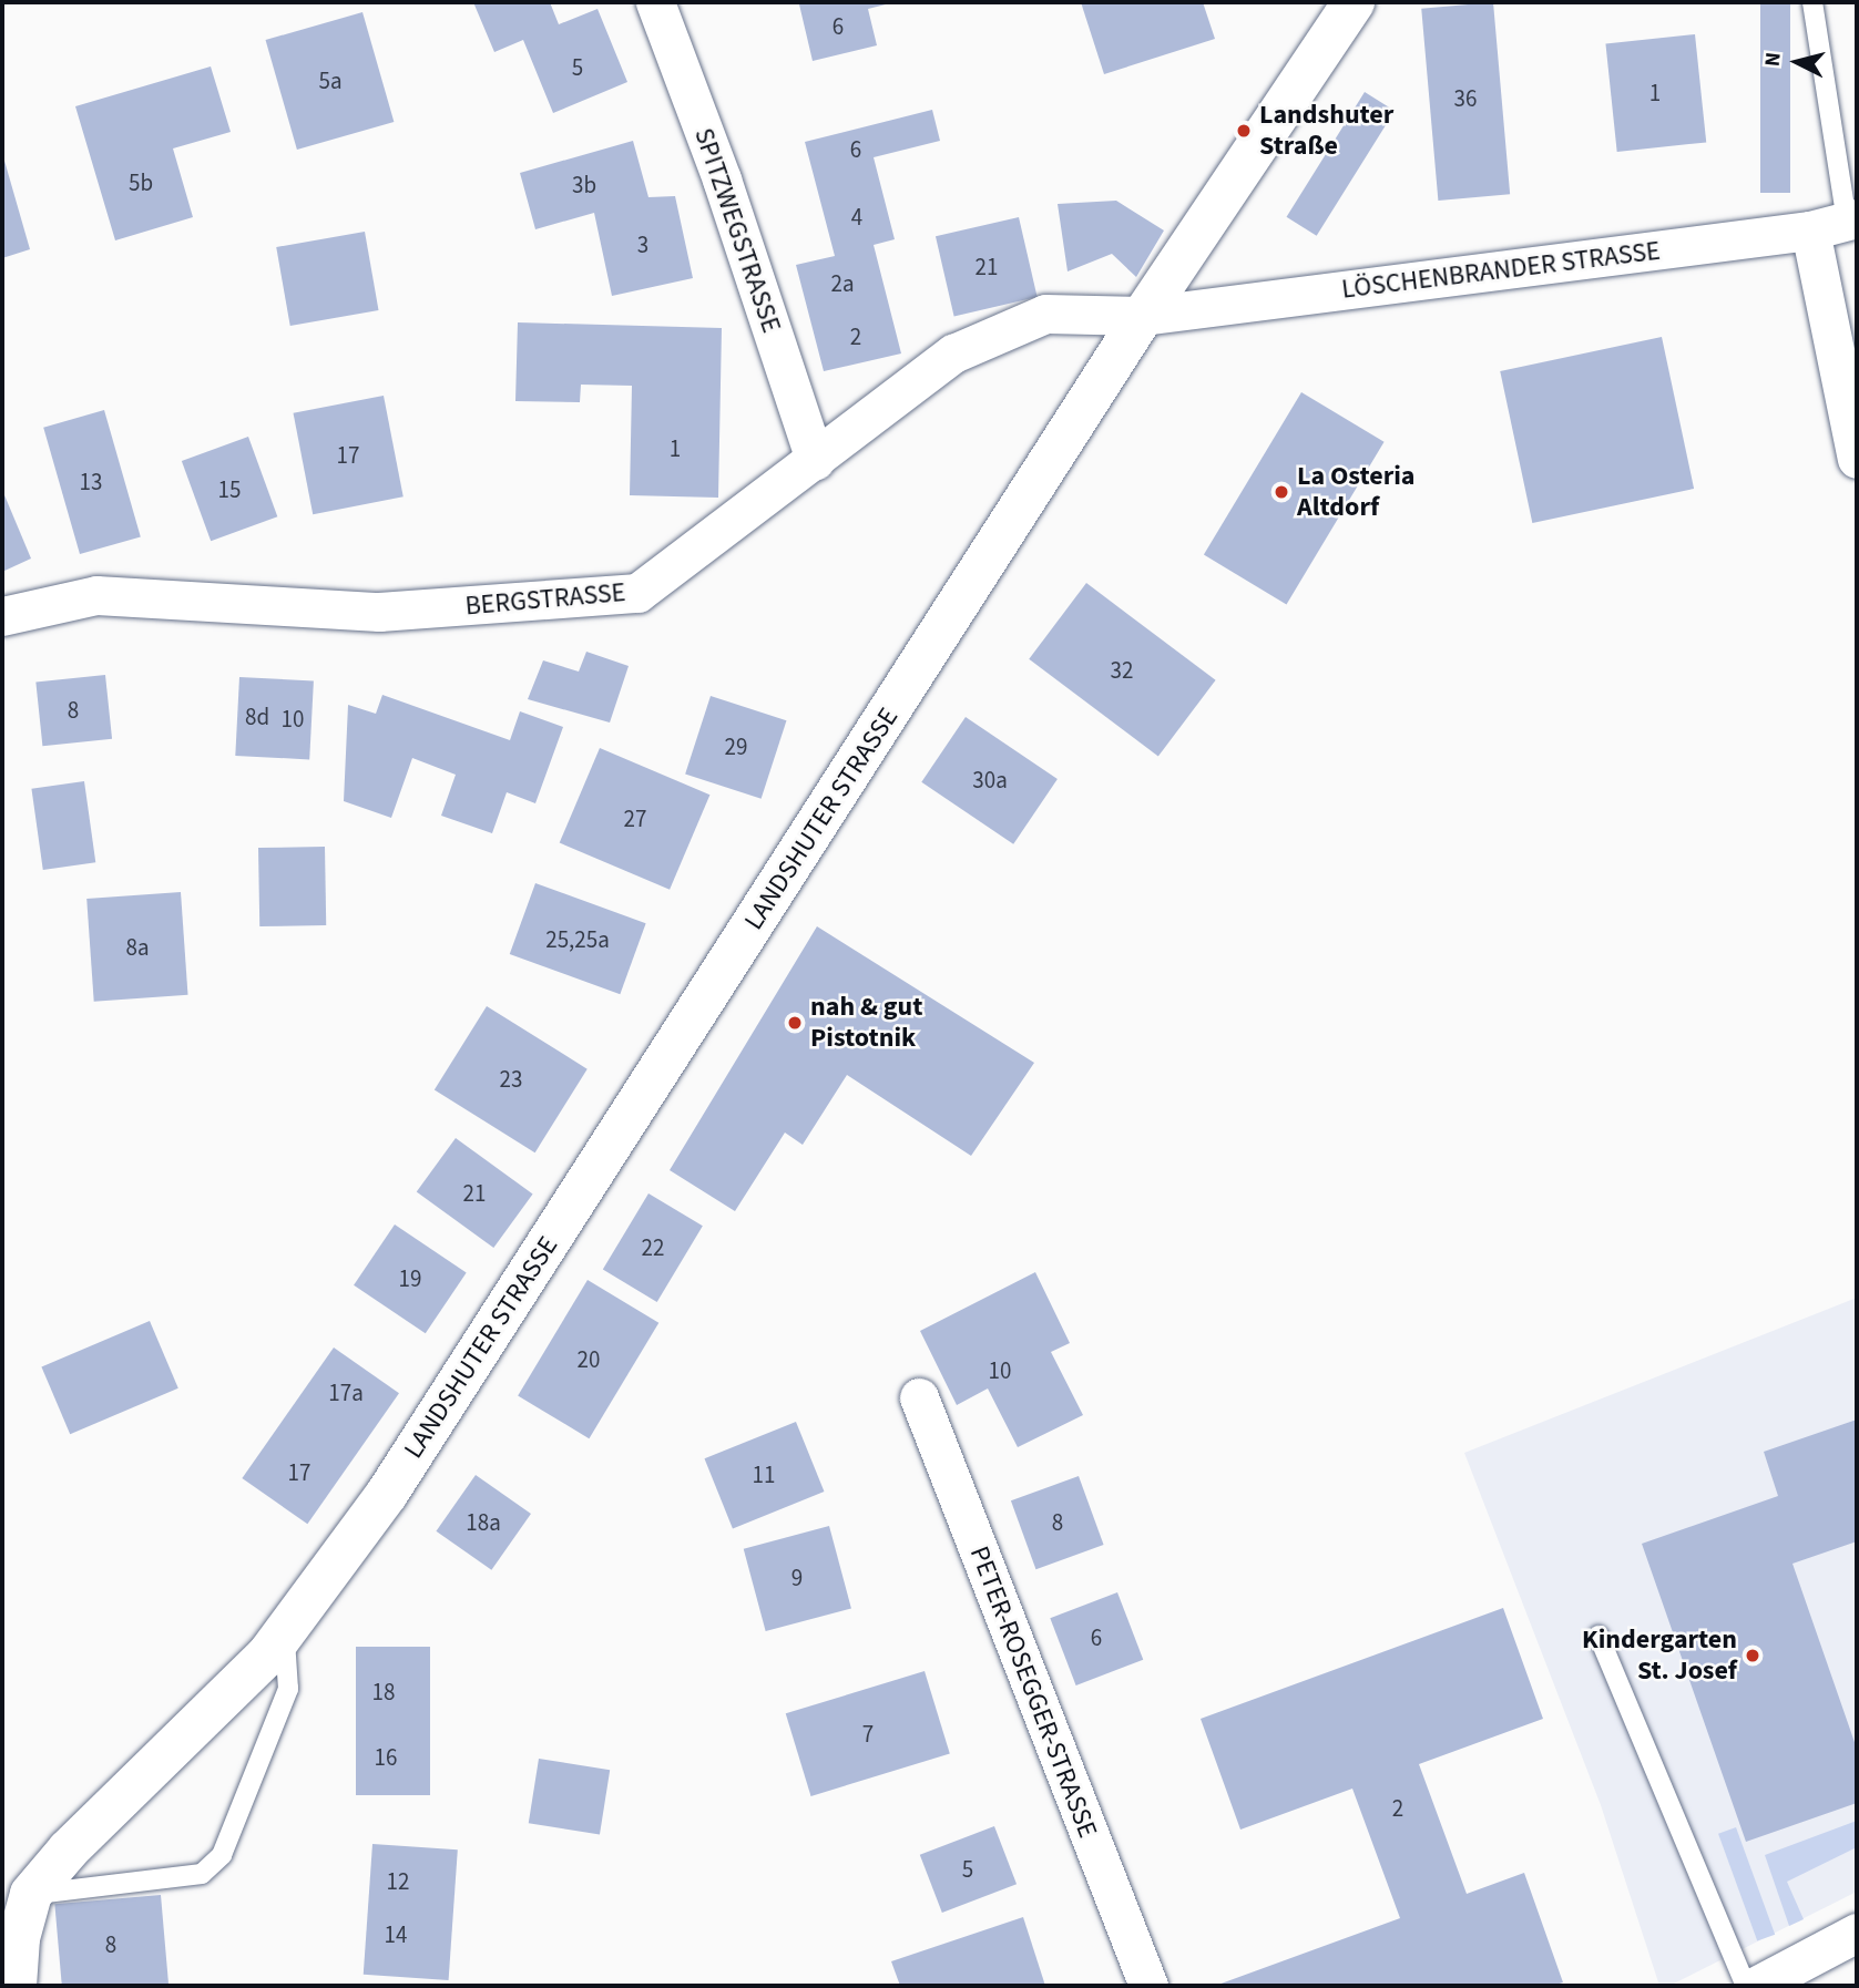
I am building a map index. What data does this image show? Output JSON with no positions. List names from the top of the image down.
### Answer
{
  "streets": {
    "street": [
      "SPITZWEGSTRASSE",
      "LÖSCHENBRANDER STRASSE",
      "BERGSTRASSE",
      "LANDSHUTER STRASSE",
      "PETER-ROSEGGER-STRASSE"
    ]
  },
  "crossings": [
    ["SPITZWEGSTRASSE", "BERGSTRASSE"],
    ["LÖSCHENBRANDER STRASSE", "BERGSTRASSE"],
    ["LÖSCHENBRANDER STRASSE", "LANDSHUTER STRASSE"],
    ["BERGSTRASSE", "LANDSHUTER STRASSE"]
  ],
  "places": [
    "Landshuter Straße",
    "La Osteria Altdorf",
    "nah & gut Pistotnik",
    "Kindergarten St. Josef"
  ],
  "house_numbers": [
    "6",
    "5",
    "5a",
    "1",
    "36",
    "6",
    "5b",
    "3b",
    "4",
    "3",
    "21",
    "2a",
    "2",
    "1",
    "17",
    "13",
    "15",
    "32",
    "8",
    "8d",
    "10",
    "29",
    "30a",
    "27",
    "25,25a",
    "8a",
    "23",
    "21",
    "22",
    "19",
    "20",
    "10",
    "17a",
    "17",
    "11",
    "18a",
    "8",
    "9",
    "6",
    "18",
    "7",
    "16",
    "2",
    "5",
    "12",
    "14",
    "8"
  ],
  "north": "left"
}
